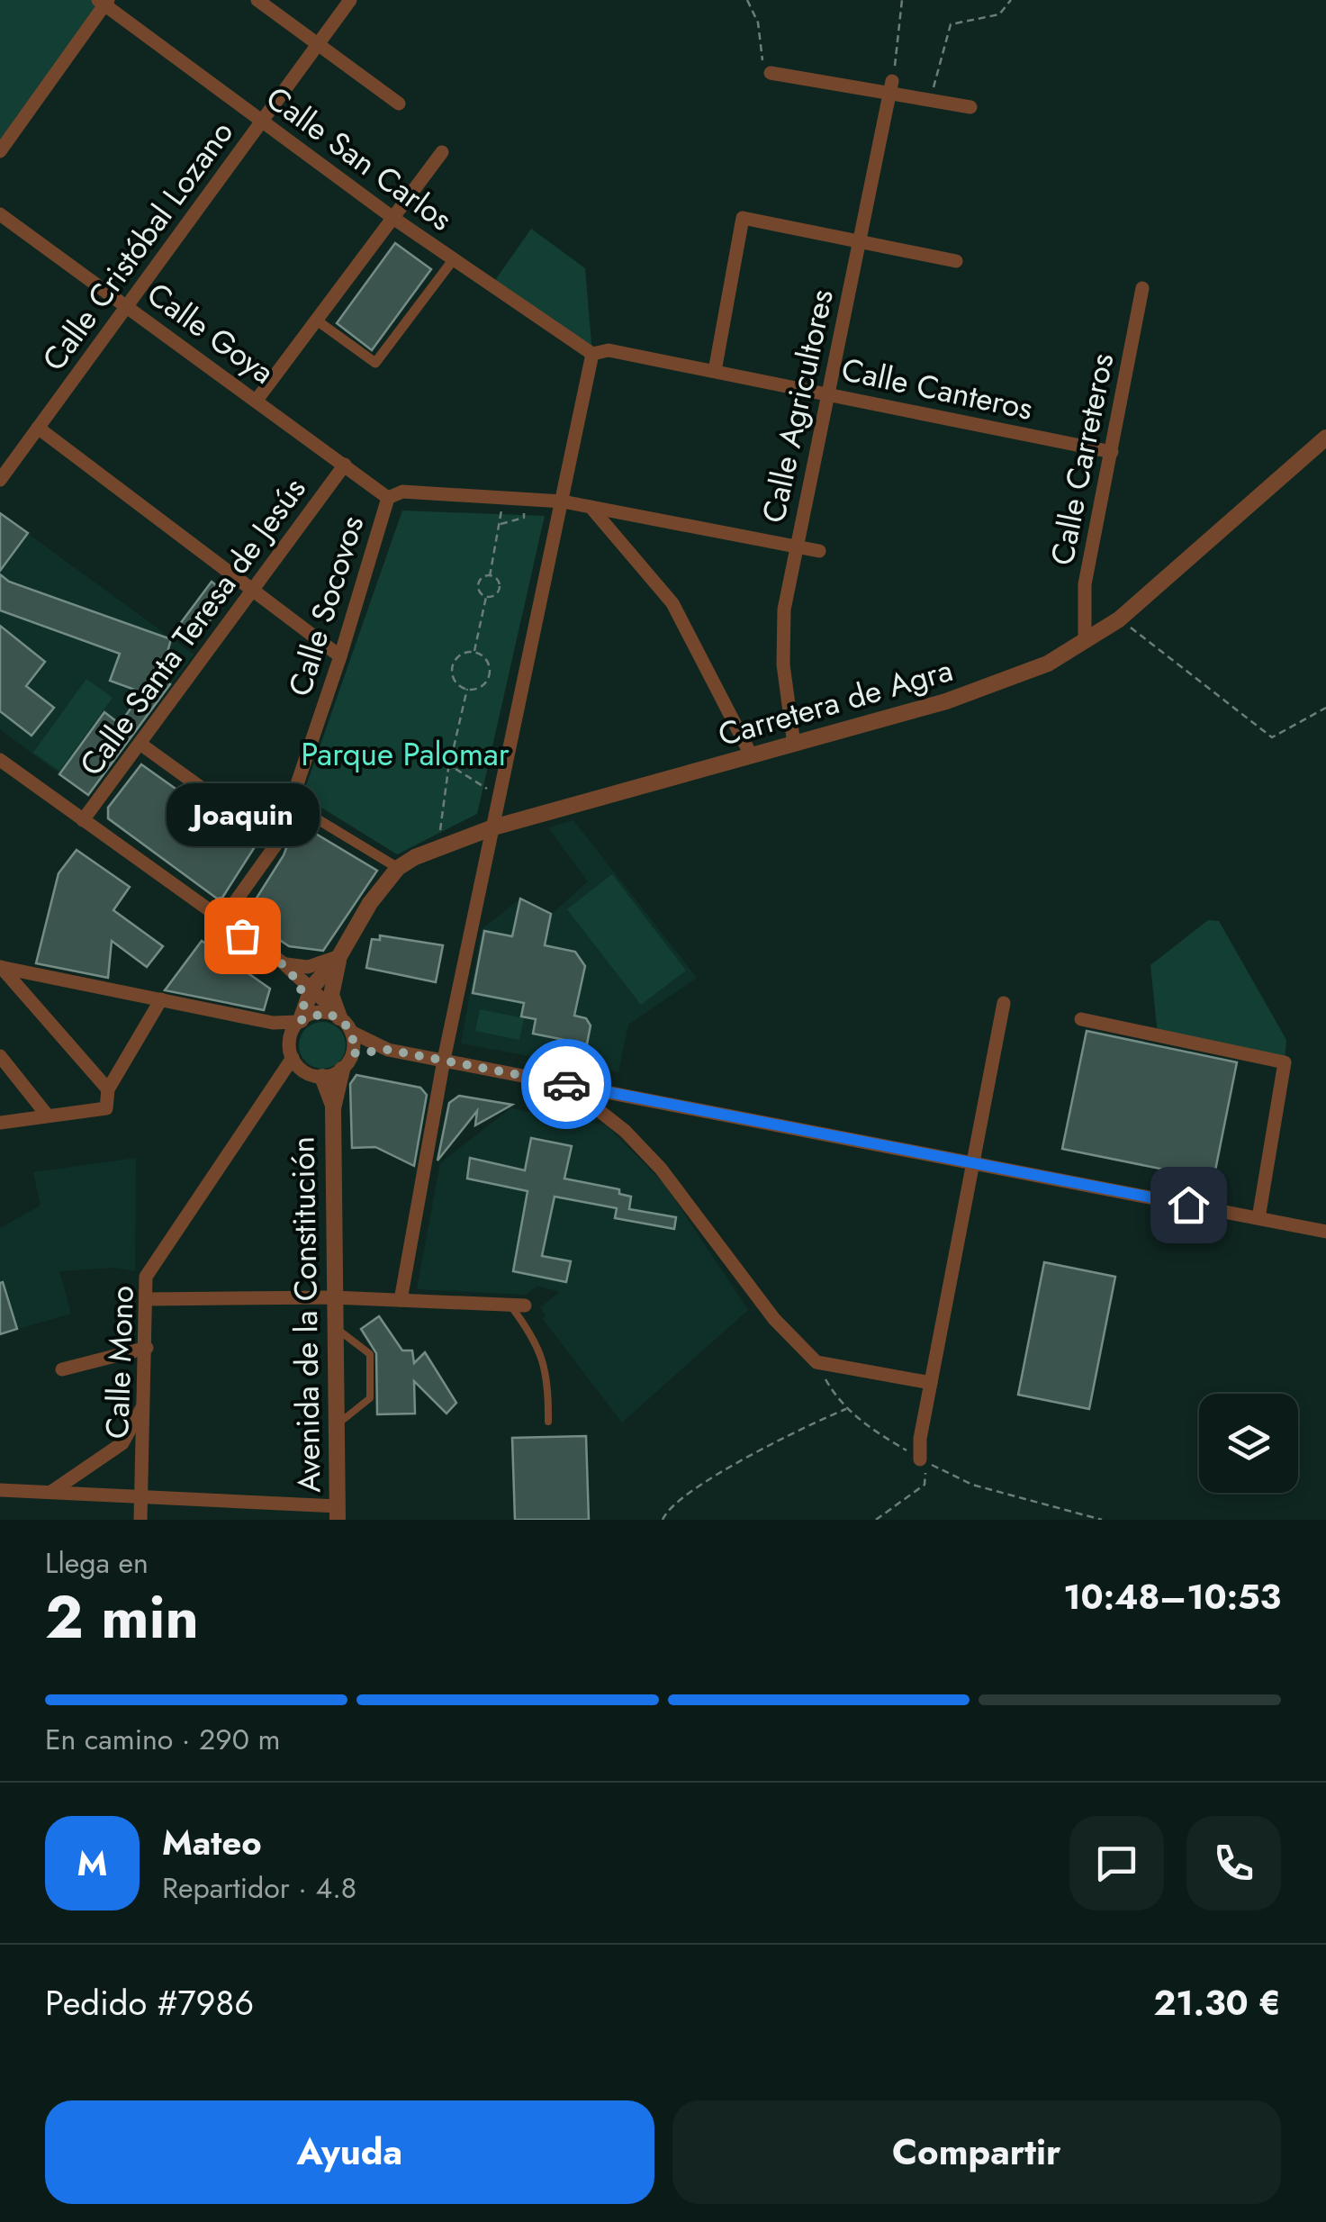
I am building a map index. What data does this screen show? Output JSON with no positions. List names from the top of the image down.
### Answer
{
  "streets": {
    "street": [
      "Calle San Carlos",
      "Calle Cristóbal Lozano",
      "Calle Goya",
      "Calle Canteros",
      "Calle Agricultores",
      "Calle Carreteros",
      "Calle Socovos",
      "Calle Santa Teresa de Jesús",
      "Carretera de Agra",
      "Avenida de la Constitución",
      "Calle Mono"
    ]
  },
  "crossings": [
    ["Calle San Carlos", "Calle Cristóbal Lozano"],
    ["Calle San Carlos", "Calle Canteros"],
    ["Calle Cristóbal Lozano", "Calle Goya"],
    ["Calle Goya", "Calle Socovos"],
    ["Calle Goya", "Calle Santa Teresa de Jesús"],
    ["Calle Canteros", "Calle Agricultores"],
    ["Calle Canteros", "Calle Carreteros"],
    ["Calle Agricultores", "Carretera de Agra"],
    ["Calle Carreteros", "Carretera de Agra"],
    ["Carretera de Agra", "Avenida de la Constitución"],
    ["Carretera de Agra", "Calle Mono"],
    ["Avenida de la Constitución", "Calle Mono"]
  ],
  "parks": ["Parque Palomar"],
  "places": ["Joaquin"],
  "page": {
    "bubble": "Joaquin",
    "heading": ["2 min", "Llega en", "10:48–10:53"],
    "panel": [
      "Mateo",
      "Repartidor · 4.8",
      "Pedido #7986",
      "21.30 €"
    ],
    "bar": "En camino · 290 m",
    "round": "M",
    "buttons": ["Ayuda", "Compartir"]
  }
}
